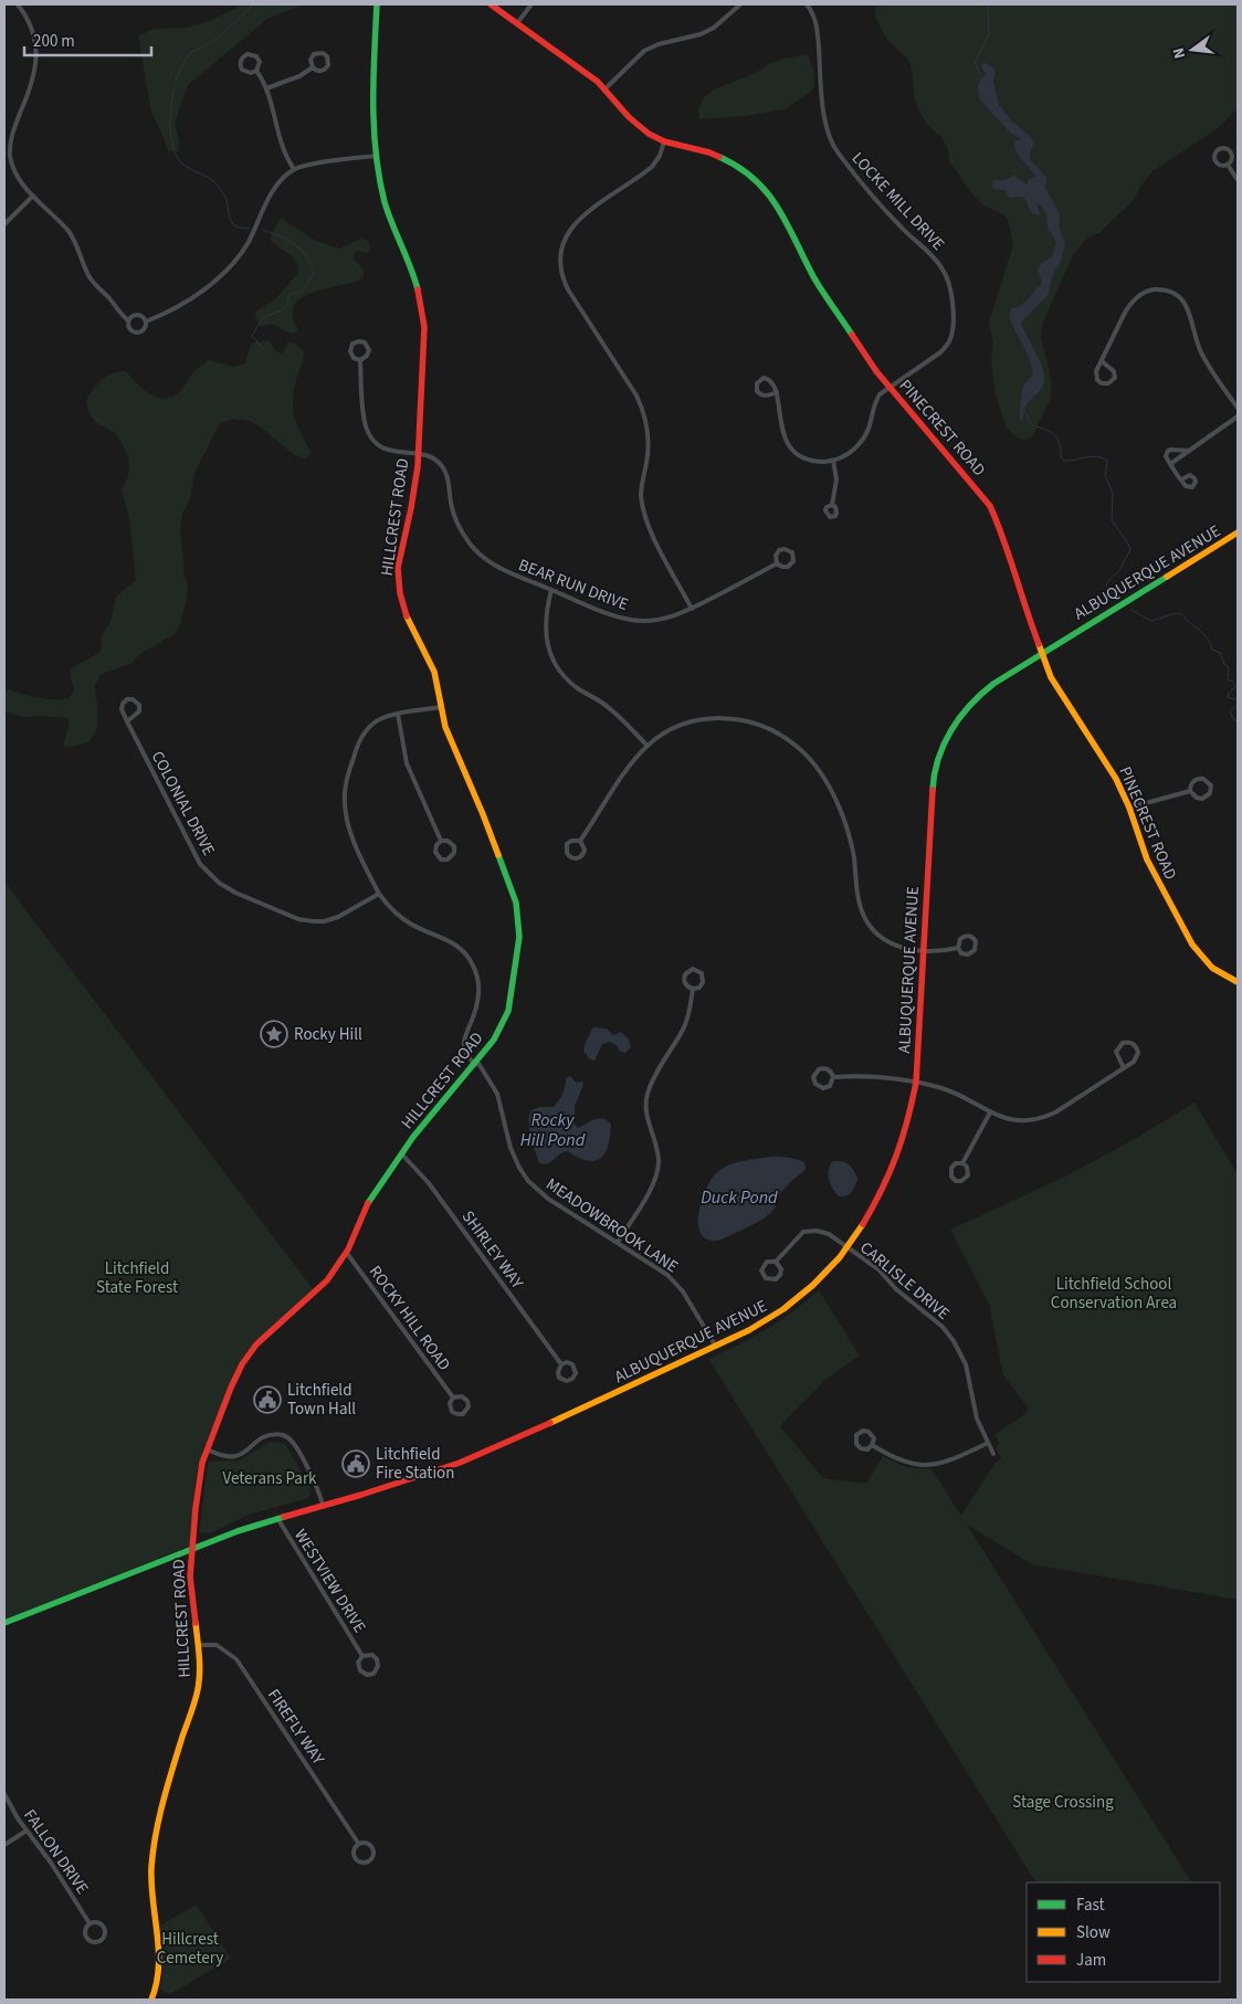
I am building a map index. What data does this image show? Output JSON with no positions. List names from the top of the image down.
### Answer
{
  "streets": {
    "street": [
      "LOCKE MILL DRIVE",
      "PINECREST ROAD",
      "HILLCREST ROAD",
      "ALBUQUERQUE AVENUE",
      "BEAR RUN DRIVE",
      "COLONIAL DRIVE",
      "MEADOWBROOK LANE",
      "SHIRLEY WAY",
      "CARLISLE DRIVE",
      "ROCKY HILL ROAD",
      "WESTVIEW DRIVE",
      "FIREFLY WAY",
      "FALLON DRIVE"
    ]
  },
  "crossings": [
    ["LOCKE MILL DRIVE", "PINECREST ROAD"],
    ["PINECREST ROAD", "ALBUQUERQUE AVENUE"],
    ["HILLCREST ROAD", "ALBUQUERQUE AVENUE"],
    ["HILLCREST ROAD", "BEAR RUN DRIVE"],
    ["HILLCREST ROAD", "MEADOWBROOK LANE"],
    ["HILLCREST ROAD", "SHIRLEY WAY"],
    ["HILLCREST ROAD", "ROCKY HILL ROAD"],
    ["HILLCREST ROAD", "FIREFLY WAY"],
    ["ALBUQUERQUE AVENUE", "MEADOWBROOK LANE"],
    ["ALBUQUERQUE AVENUE", "CARLISLE DRIVE"],
    ["ALBUQUERQUE AVENUE", "WESTVIEW DRIVE"],
    ["COLONIAL DRIVE", "MEADOWBROOK LANE"]
  ],
  "water": ["Rocky Hill Pond", "Duck Pond"],
  "parks": [
    "Litchfield State Forest",
    "Litchfield School Conservation Area",
    "Veterans Park",
    "Stage Crossing",
    "Hillcrest Cemetery"
  ],
  "places": {
    "place": ["Rocky Hill"],
    "public building": ["Litchfield Town Hall", "Litchfield Fire Station"]
  },
  "legend": ["Fast", "Slow", "Jam"],
  "scale_bar": "200 m",
  "north": "left"
}
